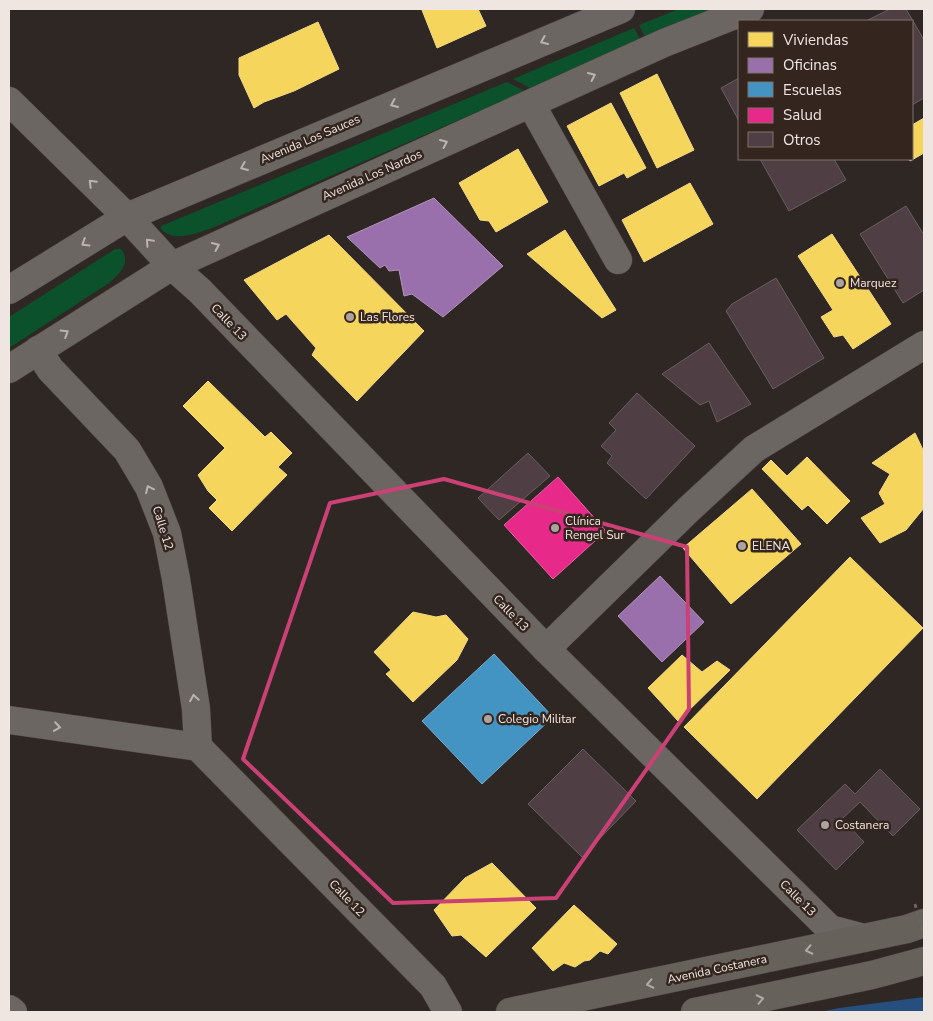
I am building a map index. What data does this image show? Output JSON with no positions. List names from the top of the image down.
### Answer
{
  "streets": {
    "main road": ["Avenida Costanera"],
    "street": [
      "Avenida Los Sauces",
      "Avenida Los Nardos",
      "Calle 13",
      "Calle 12"
    ]
  },
  "crossings": [
    ["Avenida Los Sauces", "Calle 13"],
    ["Avenida Los Nardos", "Calle 13"],
    ["Avenida Los Nardos", "Calle 12"],
    ["Calle 13", "Avenida Costanera"]
  ],
  "one_way": ["Avenida Los Sauces", "Avenida Los Nardos", "Calle 12"],
  "places": [
    "Marquez",
    "Las Flores",
    "Clínica Rengel Sur",
    "ELENA",
    "Colegio Militar",
    "Costanera"
  ],
  "legend": [
    "Viviendas",
    "Oficinas",
    "Escuelas",
    "Salud",
    "Otros"
  ]
}
